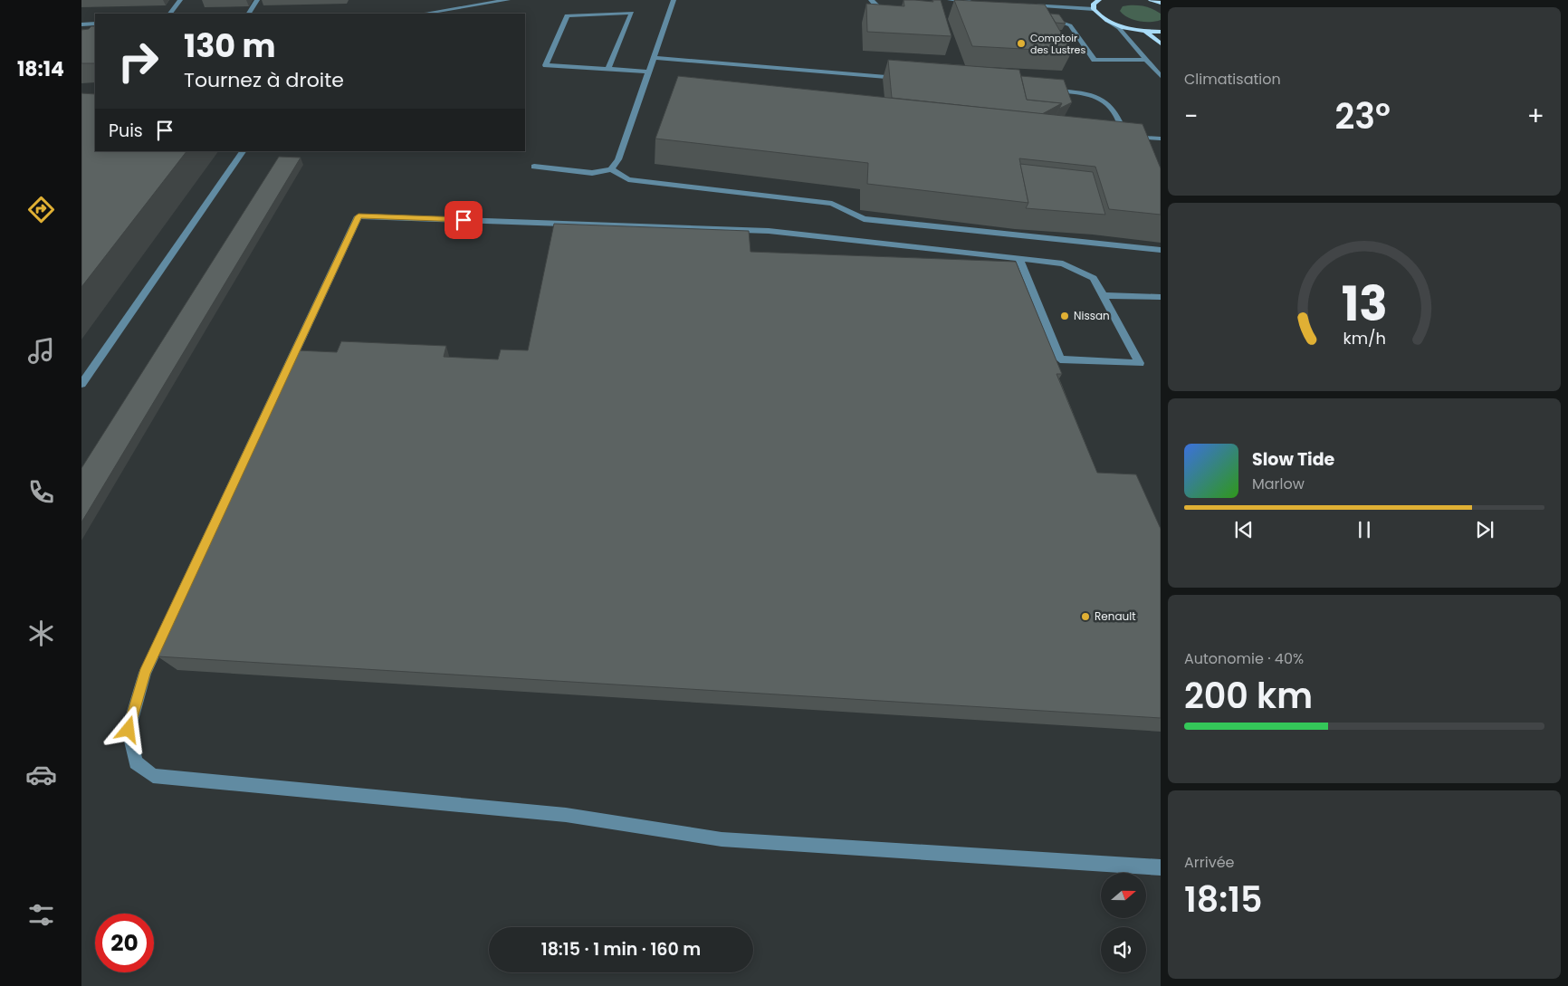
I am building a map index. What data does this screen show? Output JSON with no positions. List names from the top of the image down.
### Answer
{
  "places": ["Comptoir des Lustres", "Nissan", "Renault"],
  "north": "right",
  "page": {
    "tabs": "18:14",
    "tile": [
      "Climatisation",
      ["Autonomie · 40%", "200 km"],
      ["Arrivée", "18:15"]
    ],
    "turn": ["130 m", "Tournez à droite"],
    "heat": ["−", "23°", "+"],
    "then": "Puis",
    "song": ["Slow Tide", "Marlow"],
    "limit": "20",
    "trip": "18:15 · 1 min · 160 m",
    "gauge": ["13", "km/h"]
  }
}
